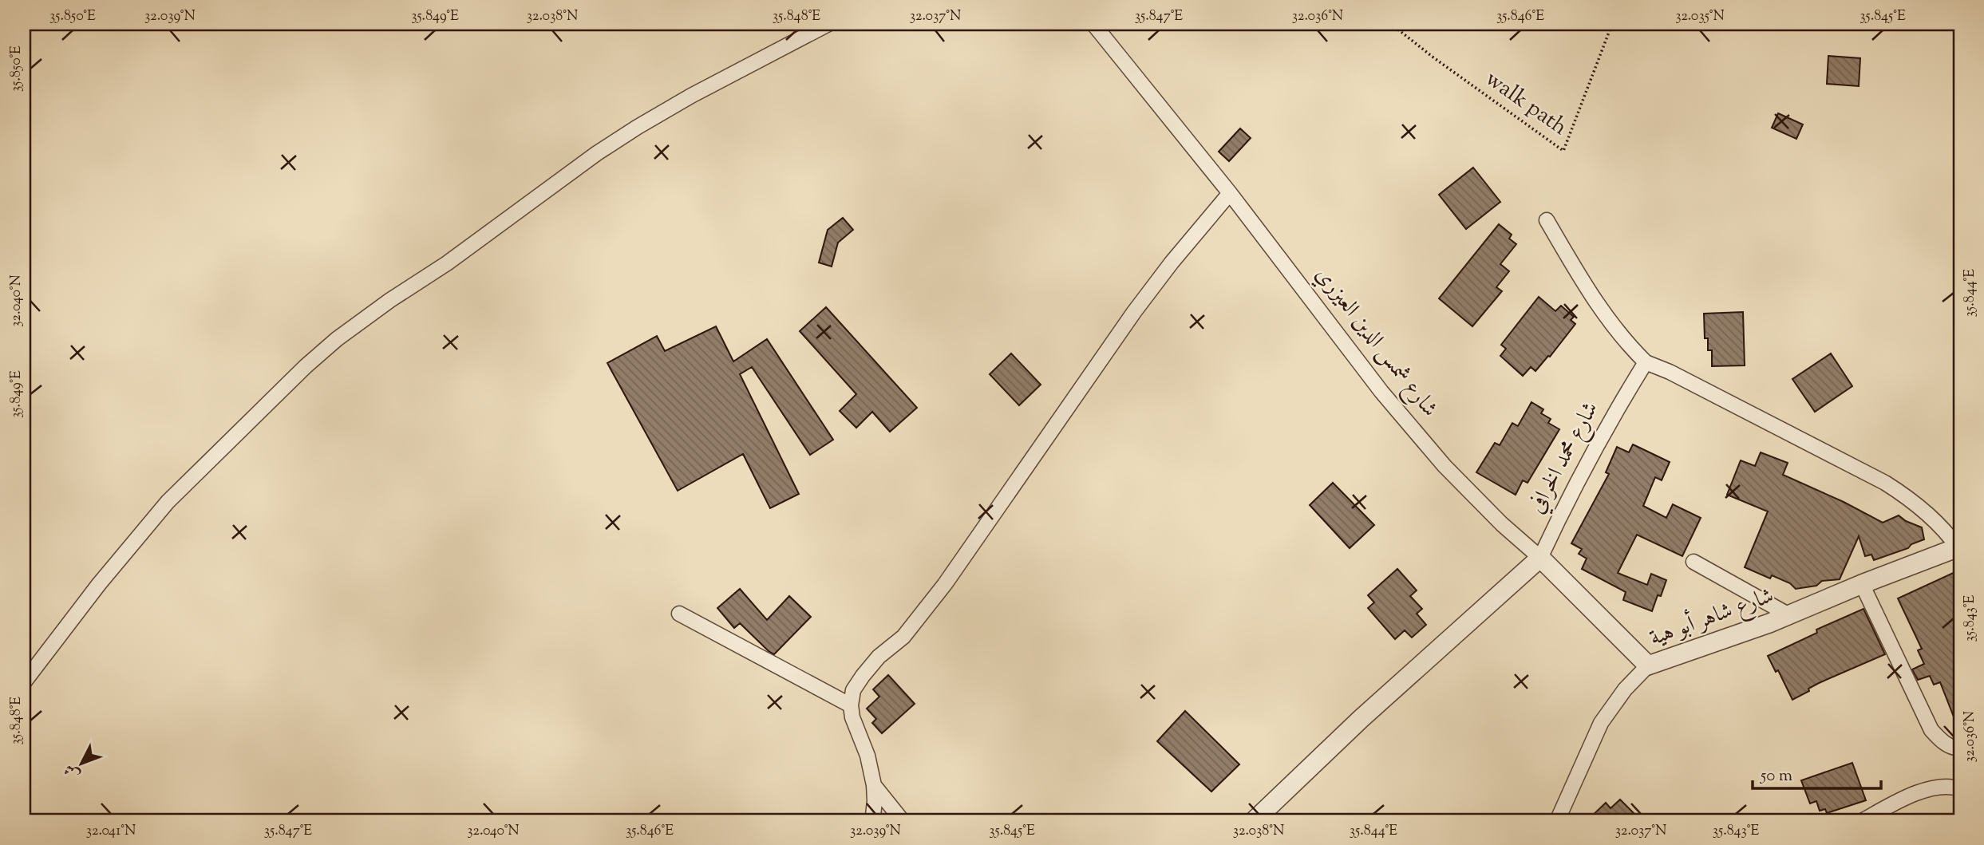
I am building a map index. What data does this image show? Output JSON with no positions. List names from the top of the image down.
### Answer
{
  "streets": {
    "street": ["شارع شمس الدين العيزري", "شارع محمد الخرافي", "شارع شاهر أبو هية"],
    "path": ["walk path"]
  },
  "crossings": [
    ["شارع شمس الدين العيزري", "شارع محمد الخرافي"],
    ["شارع شمس الدين العيزري", "شارع شاهر أبو هية"]
  ],
  "scale_bar": "50 m",
  "north": "bottom left",
  "coordinates": [
    "35.850°E",
    "32.039°N",
    "35.849°E",
    "32.038°N",
    "35.848°E",
    "32.037°N",
    "35.847°E",
    "32.036°N",
    "35.846°E",
    "32.035°N",
    "35.845°E",
    "35.844°E",
    "32.040°N",
    "35.843°E",
    "32.041°N"
  ]
}
